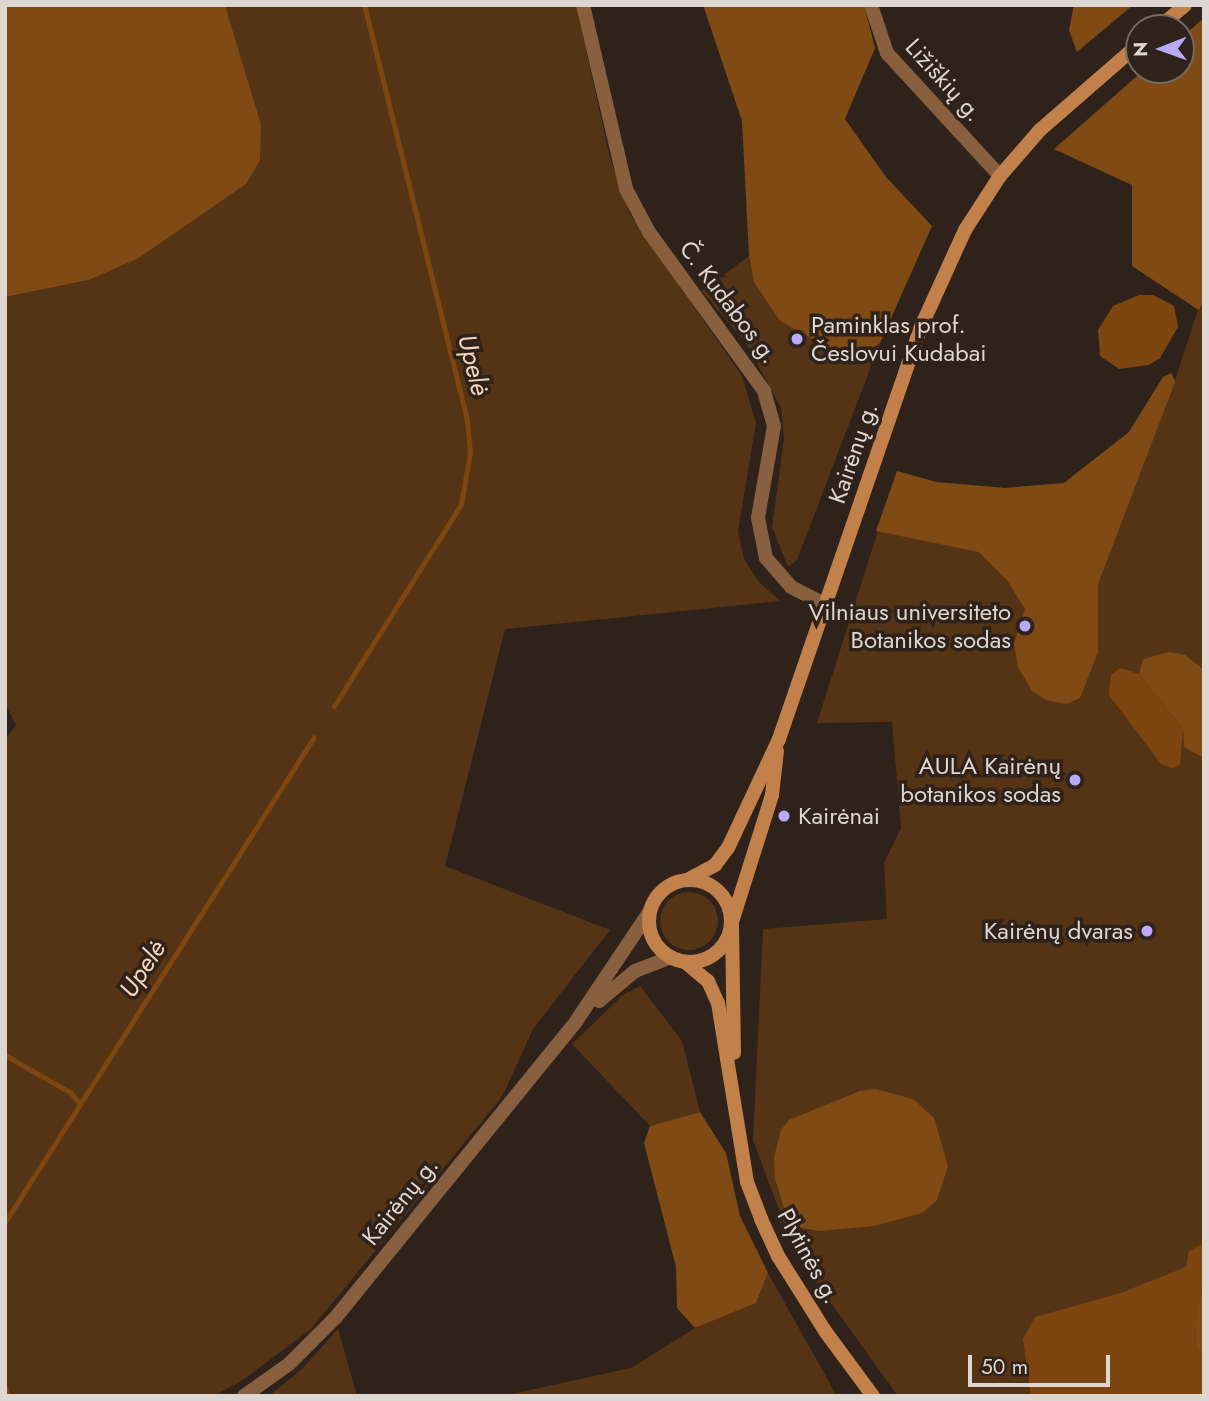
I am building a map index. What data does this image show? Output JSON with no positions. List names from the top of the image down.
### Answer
{
  "streets": {
    "main road": ["Kairėnų g.", "Plytinės g."],
    "street": ["Ližiškių g.", "Č. Kudabos g."]
  },
  "crossings": [
    ["Ližiškių g.", "Kairėnų g."],
    ["Č. Kudabos g.", "Kairėnų g."],
    ["Kairėnų g.", "Plytinės g."]
  ],
  "water": ["Upelė"],
  "places": [
    "Paminklas prof. Česlovui Kudabai",
    "Vilniaus universiteto Botanikos sodas",
    "AULA Kairėnų botanikos sodas",
    "Kairėnai",
    "Kairėnų dvaras"
  ],
  "scale_bar": "50 m",
  "north": "left"
}
